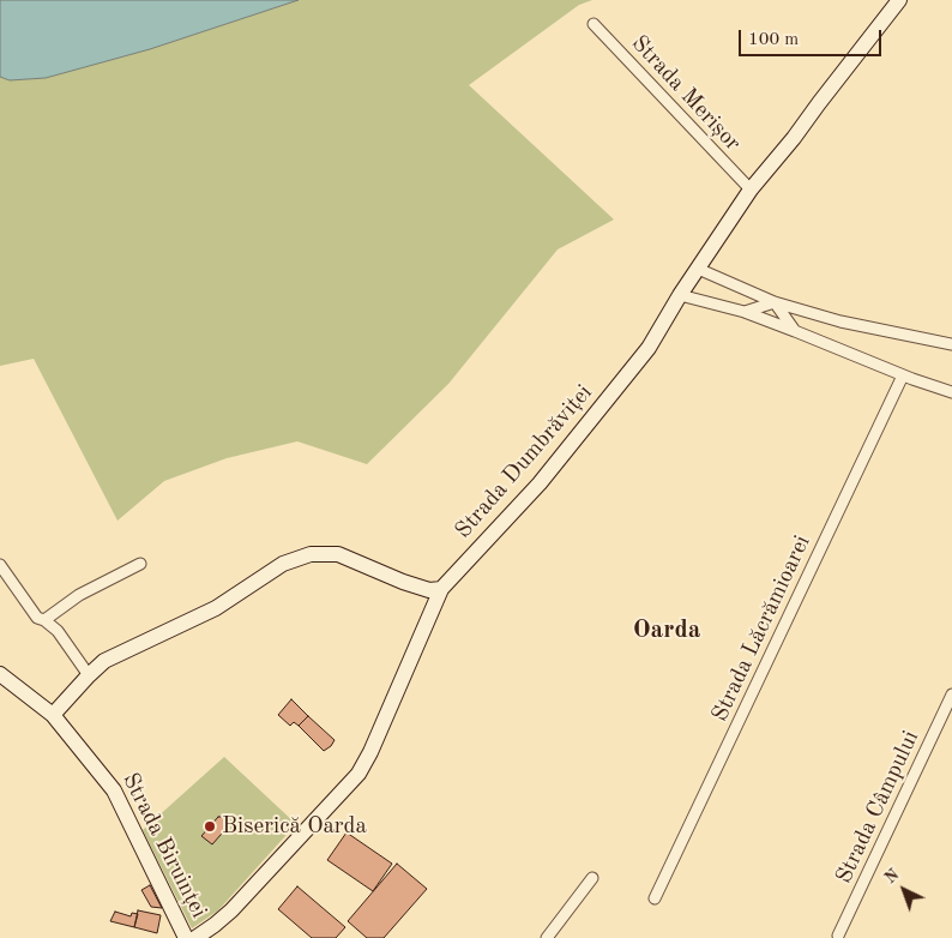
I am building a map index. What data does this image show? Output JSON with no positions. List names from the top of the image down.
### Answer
{
  "streets": {
    "main road": ["Strada Dumbrăviței", "Strada Biruinței"],
    "street": ["Strada Merișor", "Strada Lăcrămioarei", "Strada Câmpului"]
  },
  "crossings": [
    ["Strada Merișor", "Strada Dumbrăviței"]
  ],
  "districts": ["Oarda"],
  "places": ["Biserică Oarda"],
  "scale_bar": "100 m",
  "north": "top left"
}
